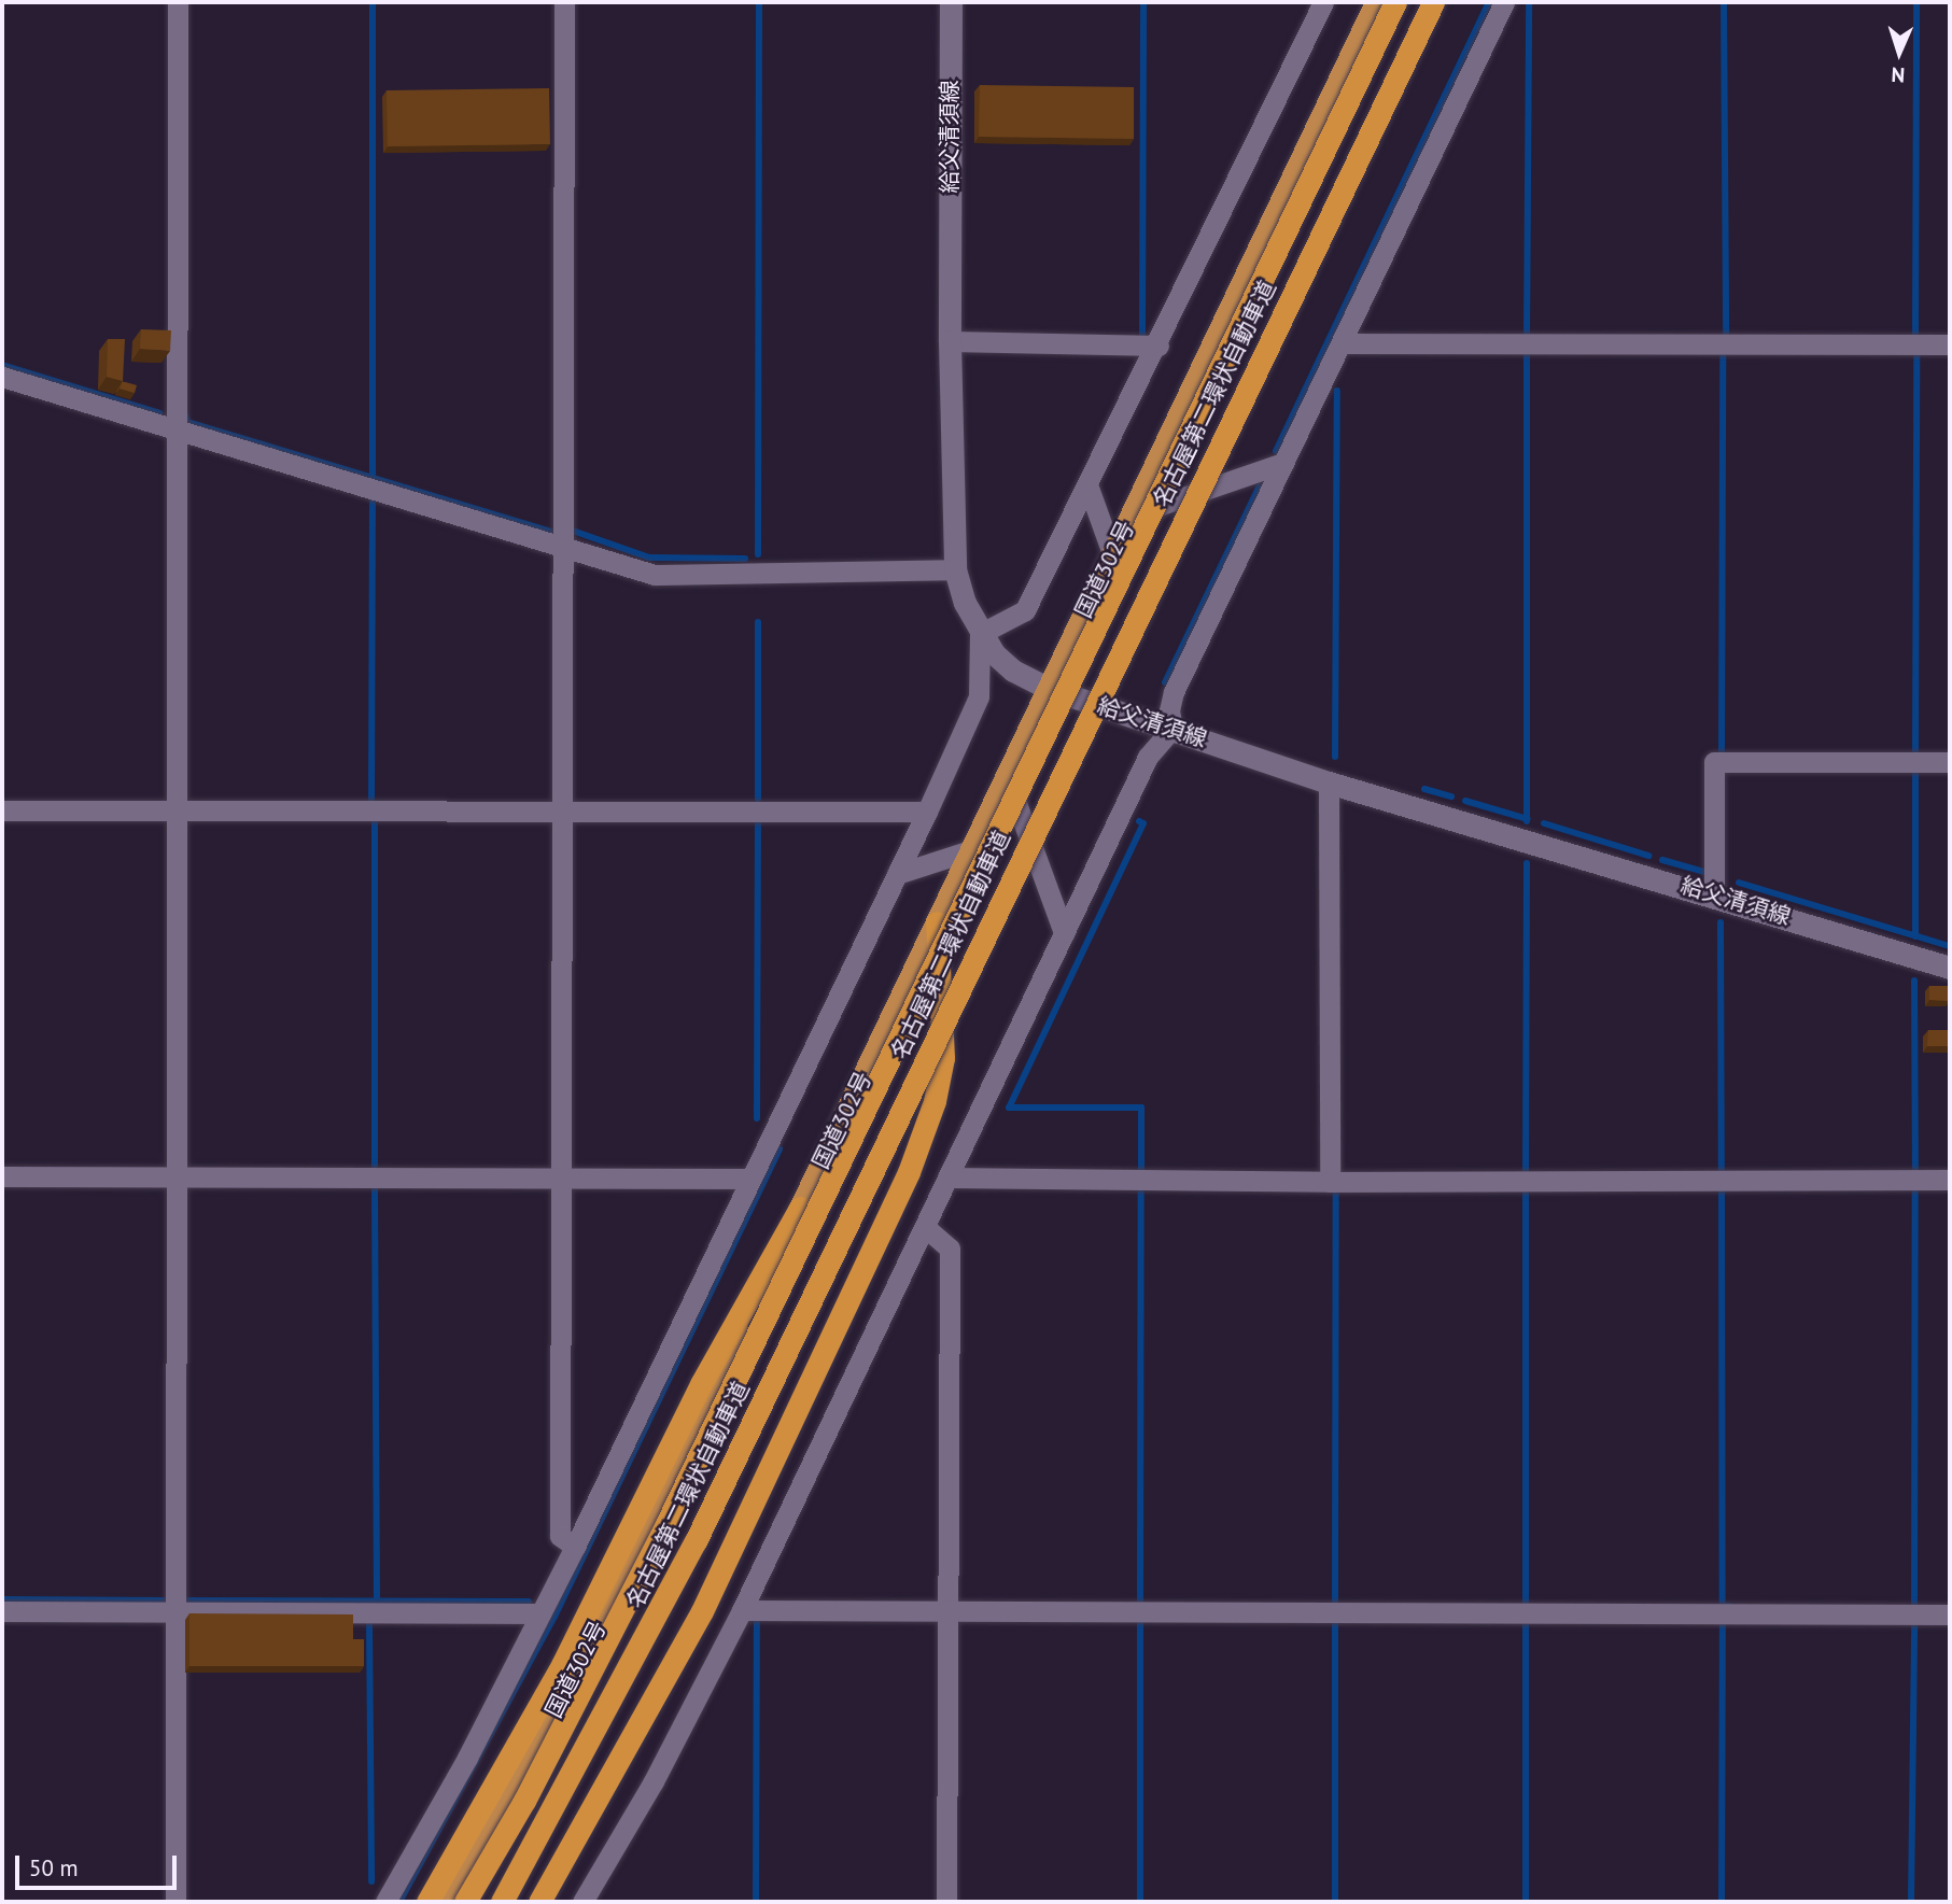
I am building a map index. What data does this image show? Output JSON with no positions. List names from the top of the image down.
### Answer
{
  "streets": {
    "highway": ["名古屋第二環状自動車道", "国道302号"],
    "main road": ["給父清須線"]
  },
  "crossings": [
    ["給父清須線", "国道302号"]
  ],
  "scale_bar": "50 m",
  "north": "bottom"
}
